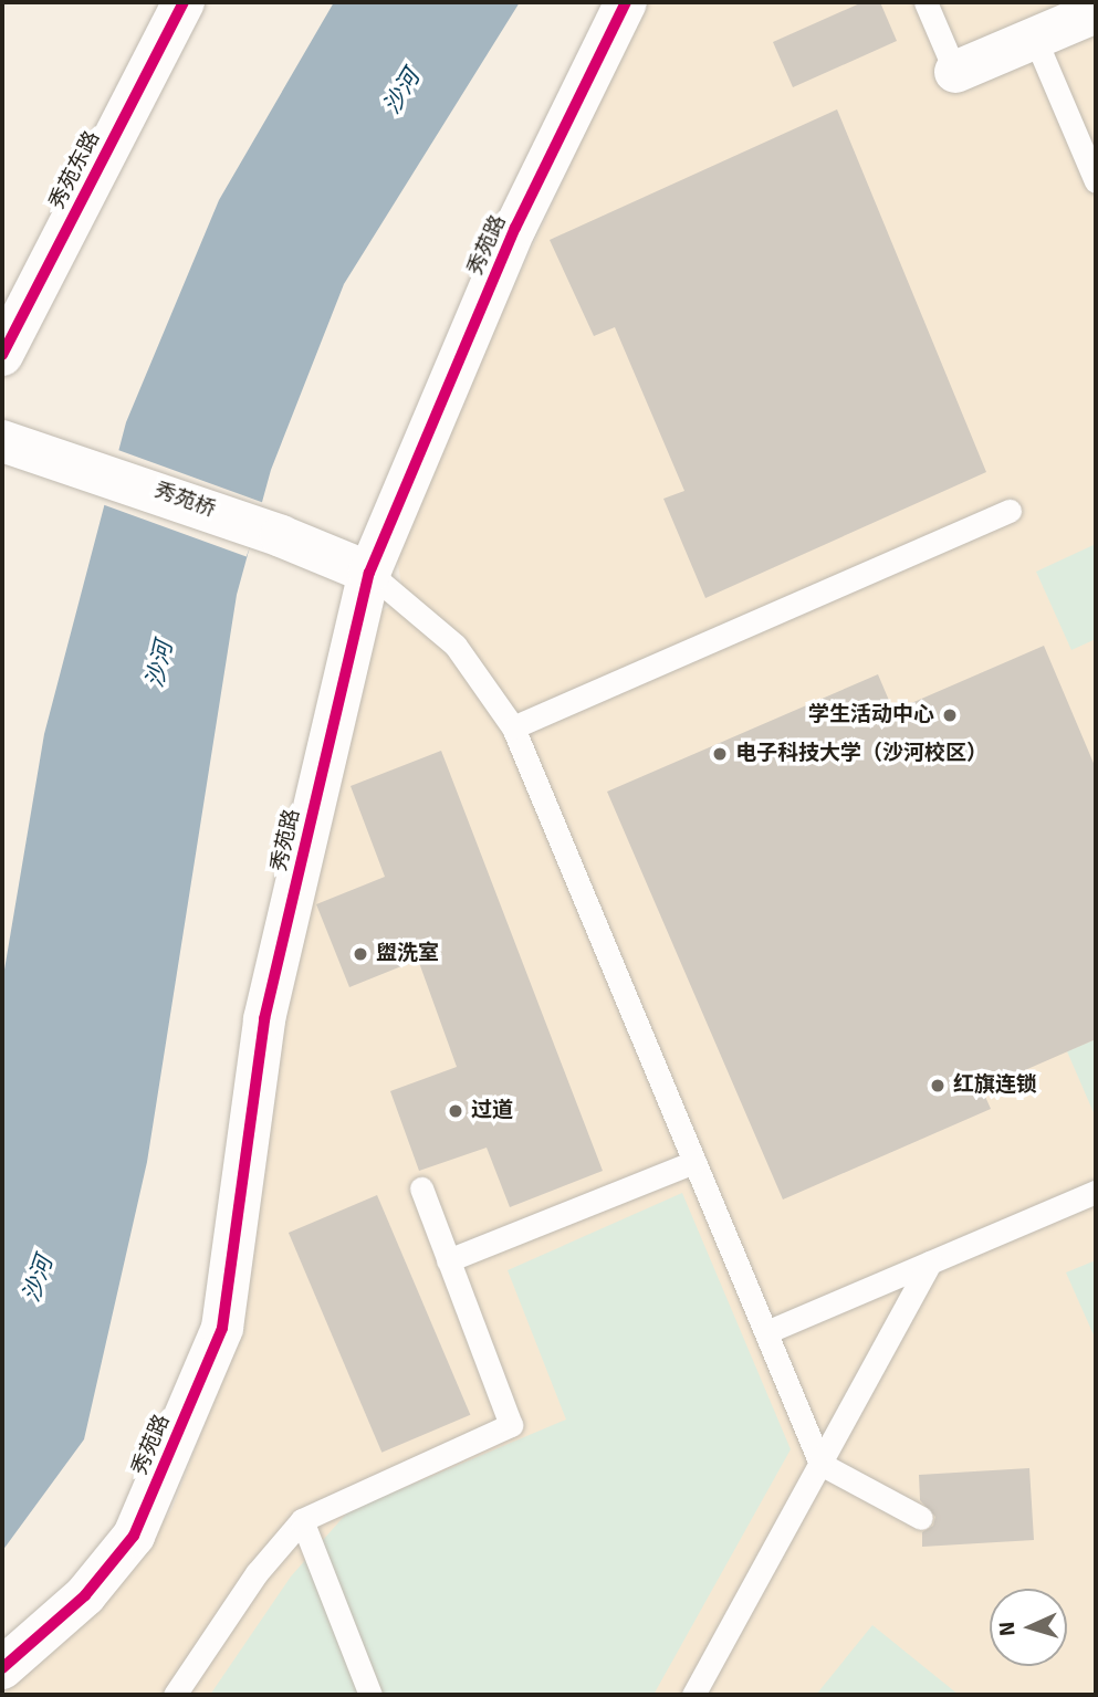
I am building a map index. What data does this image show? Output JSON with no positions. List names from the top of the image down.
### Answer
{
  "streets": {
    "street": ["秀苑东路", "秀苑路", "秀苑桥"]
  },
  "crossings": [
    ["秀苑路", "秀苑桥"]
  ],
  "water": ["沙河"],
  "places": [
    "学生活动中心",
    "电子科技大学（沙河校区）",
    "盥洗室",
    "红旗连锁",
    "过道"
  ],
  "north": "left"
}
